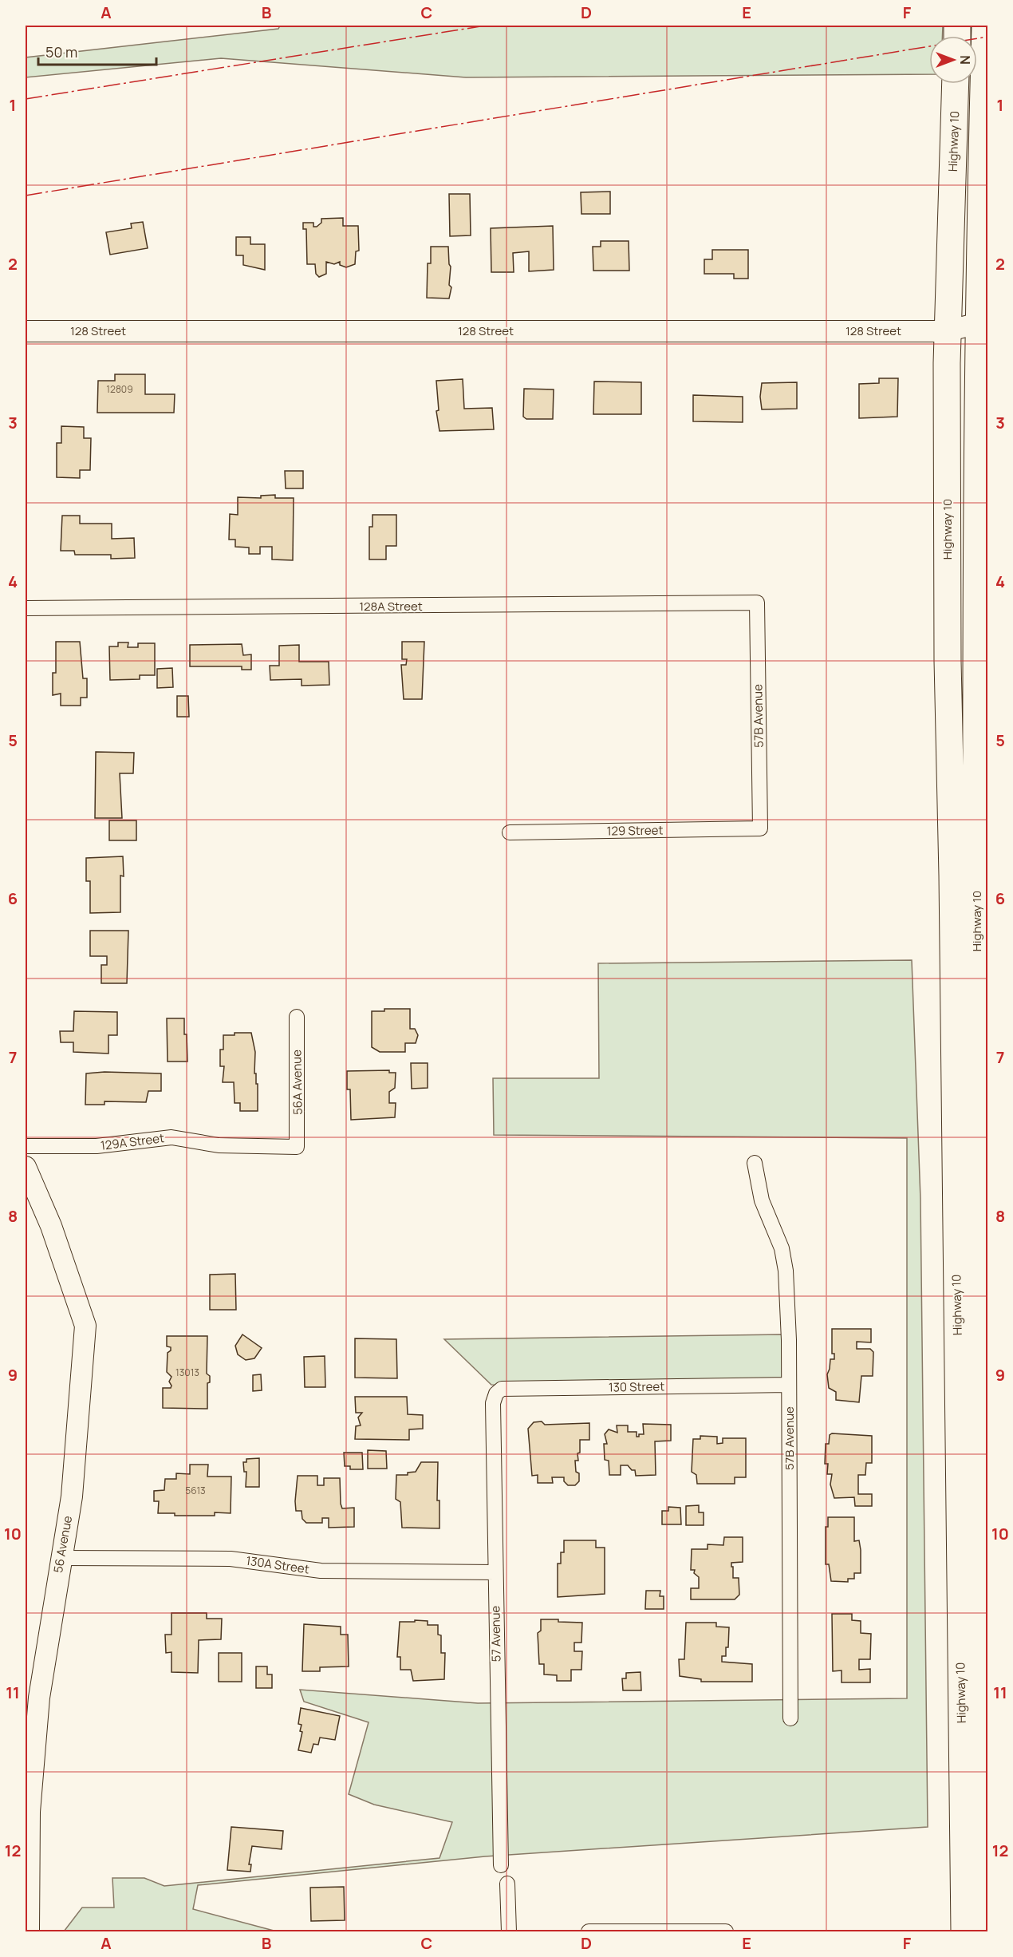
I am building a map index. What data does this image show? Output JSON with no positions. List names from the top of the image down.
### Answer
{
  "streets": {
    "highway": ["Highway 10"],
    "street": [
      "128 Street",
      "128A Street",
      "57B Avenue",
      "129 Street",
      "56A Avenue",
      "129A Street",
      "130 Street",
      "56 Avenue",
      "130A Street",
      "57 Avenue"
    ]
  },
  "crossings": [
    ["Highway 10", "128 Street"],
    ["128A Street", "57B Avenue"],
    ["57B Avenue", "129 Street"],
    ["57B Avenue", "130 Street"],
    ["56A Avenue", "129A Street"],
    ["130 Street", "57 Avenue"],
    ["56 Avenue", "130A Street"],
    ["130A Street", "57 Avenue"]
  ],
  "house_numbers": ["12809", "13013", "5613"],
  "scale_bar": "50 m",
  "north": "right",
  "grid": {
    "columns": [
      "A",
      "B",
      "C",
      "D",
      "E",
      "F"
    ],
    "rows": [
      "1",
      "2",
      "3",
      "4",
      "5",
      "6",
      "7",
      "8",
      "9",
      "10",
      "11",
      "12"
    ]
  }
}
